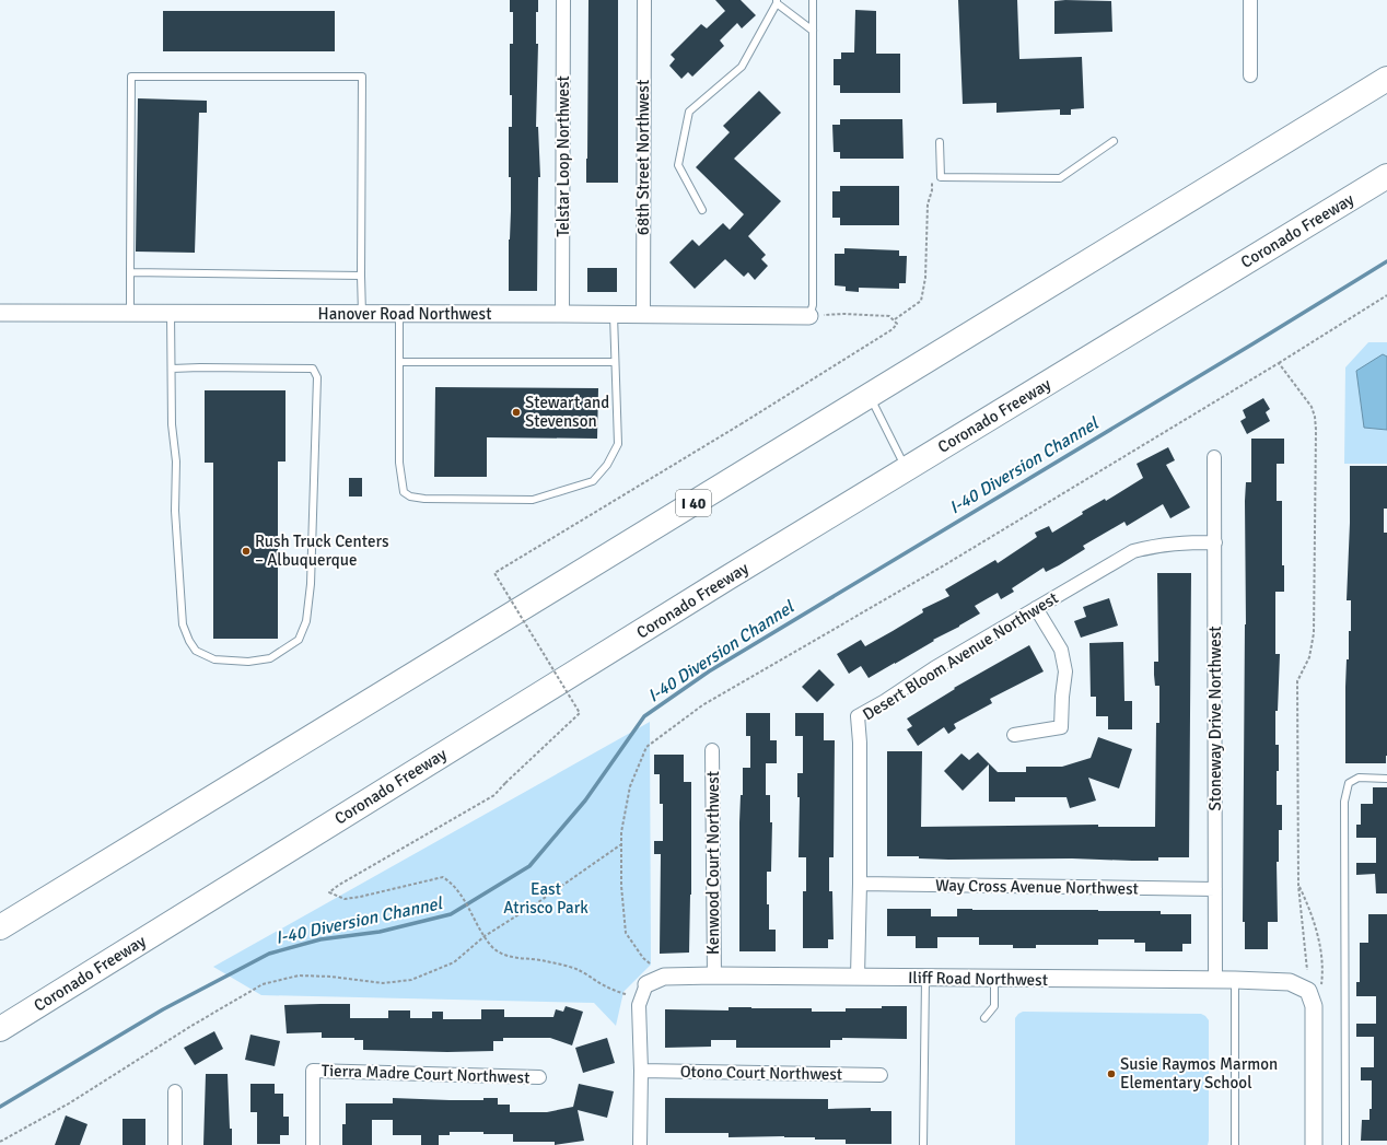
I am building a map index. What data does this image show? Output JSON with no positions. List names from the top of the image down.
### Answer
{
  "streets": {
    "highway": ["Coronado Freeway", "I 40"],
    "street": [
      "Telstar Loop Northwest",
      "68th Street Northwest",
      "Hanover Road Northwest",
      "Desert Bloom Avenue Northwest",
      "Stoneway Drive Northwest",
      "Kenwood Court Northwest",
      "Way Cross Avenue Northwest",
      "Iliff Road Northwest",
      "Otono Court Northwest",
      "Tierra Madre Court Northwest"
    ]
  },
  "crossings": [
    ["Telstar Loop Northwest", "Hanover Road Northwest"],
    ["68th Street Northwest", "Hanover Road Northwest"],
    ["Desert Bloom Avenue Northwest", "Stoneway Drive Northwest"],
    ["Desert Bloom Avenue Northwest", "Way Cross Avenue Northwest"],
    ["Stoneway Drive Northwest", "Way Cross Avenue Northwest"],
    ["Stoneway Drive Northwest", "Iliff Road Northwest"],
    ["Kenwood Court Northwest", "Iliff Road Northwest"]
  ],
  "water": ["I-40 Diversion Channel"],
  "parks": ["East Atrisco Park"],
  "places": ["Stewart and Stevenson", "Rush Truck Centers – Albuquerque", "Susie Raymos Marmon Elementary School"]
}
